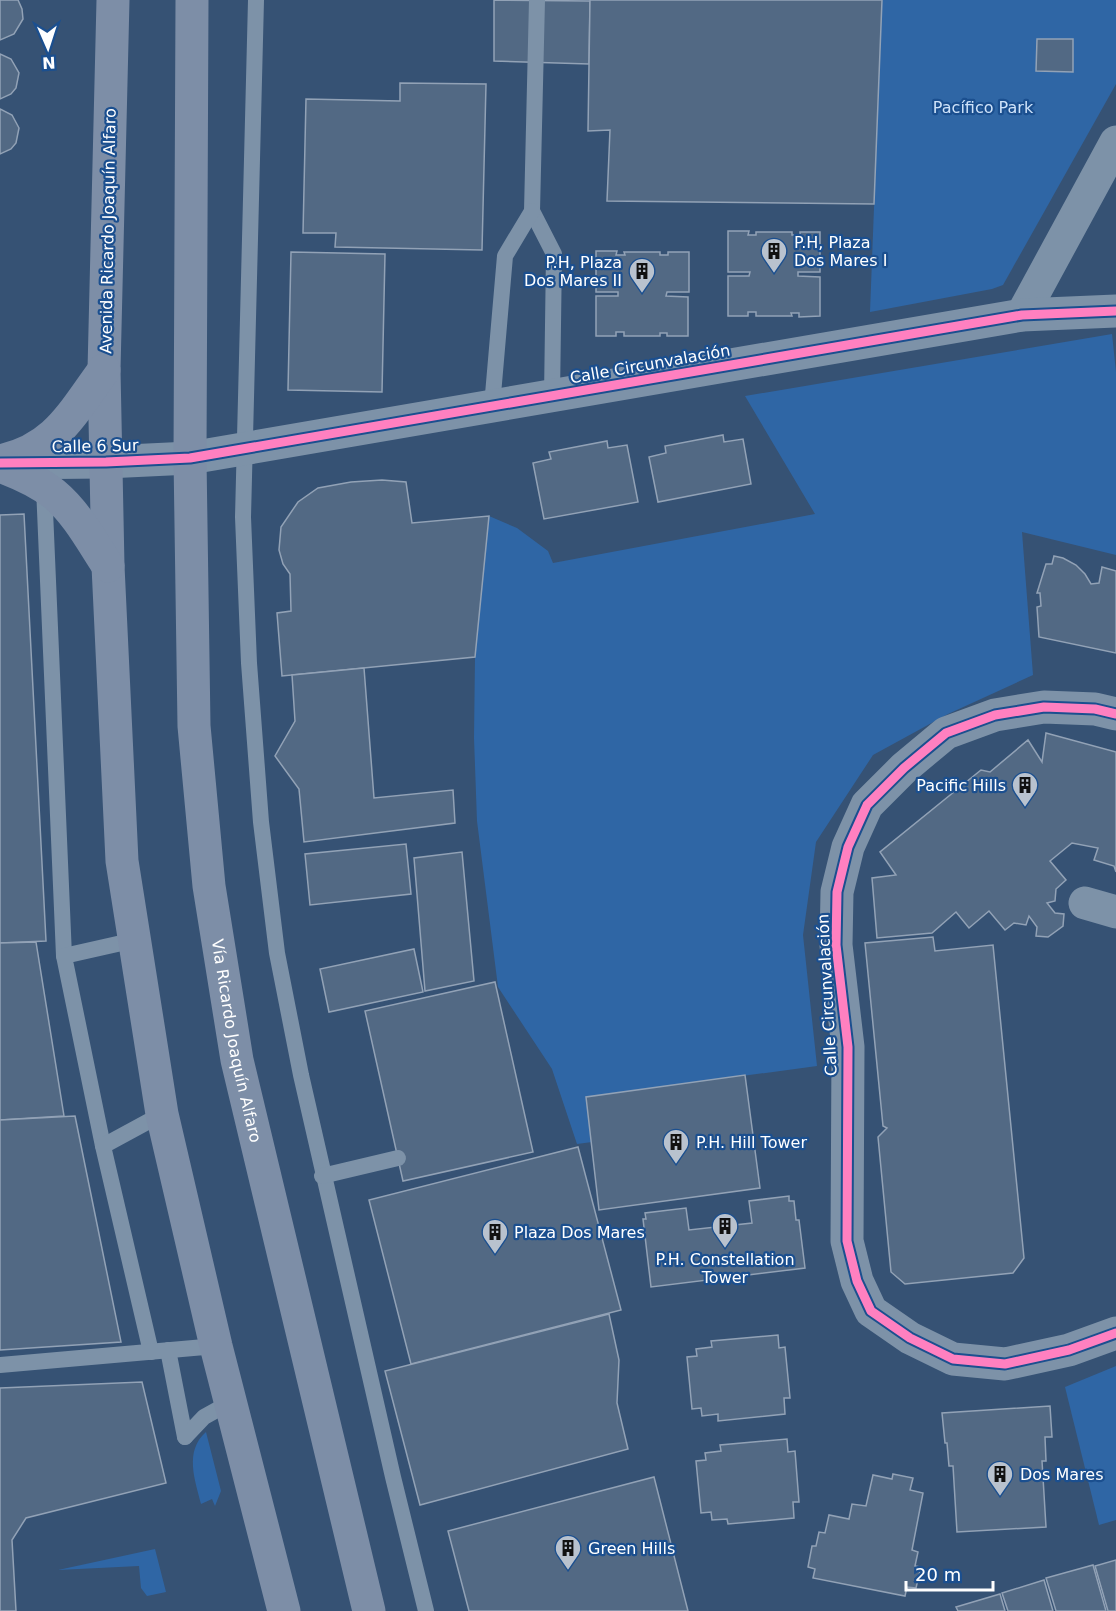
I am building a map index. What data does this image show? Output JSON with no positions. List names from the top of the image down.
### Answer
{
  "streets": {
    "main road": ["Avenida Ricardo Joaquín Alfaro", "Vía Ricardo Joaquín Alfaro"],
    "street": ["Calle Circunvalación", "Calle 6 Sur"]
  },
  "crossings": [
    ["Avenida Ricardo Joaquín Alfaro", "Calle 6 Sur"],
    ["Calle Circunvalación", "Calle 6 Sur"],
    ["Calle Circunvalación", "Vía Ricardo Joaquín Alfaro"],
    ["Calle 6 Sur", "Vía Ricardo Joaquín Alfaro"]
  ],
  "parks": ["Pacífico Park"],
  "places": {
    "building": [
      "P.H, Plaza Dos Mares I",
      "P.H, Plaza Dos Mares II",
      "Pacific Hills",
      "P.H. Hill Tower",
      "P.H. Constellation Tower",
      "Plaza Dos Mares",
      "Dos Mares",
      "Green Hills"
    ]
  },
  "scale_bar": "20 m",
  "north": "bottom"
}
